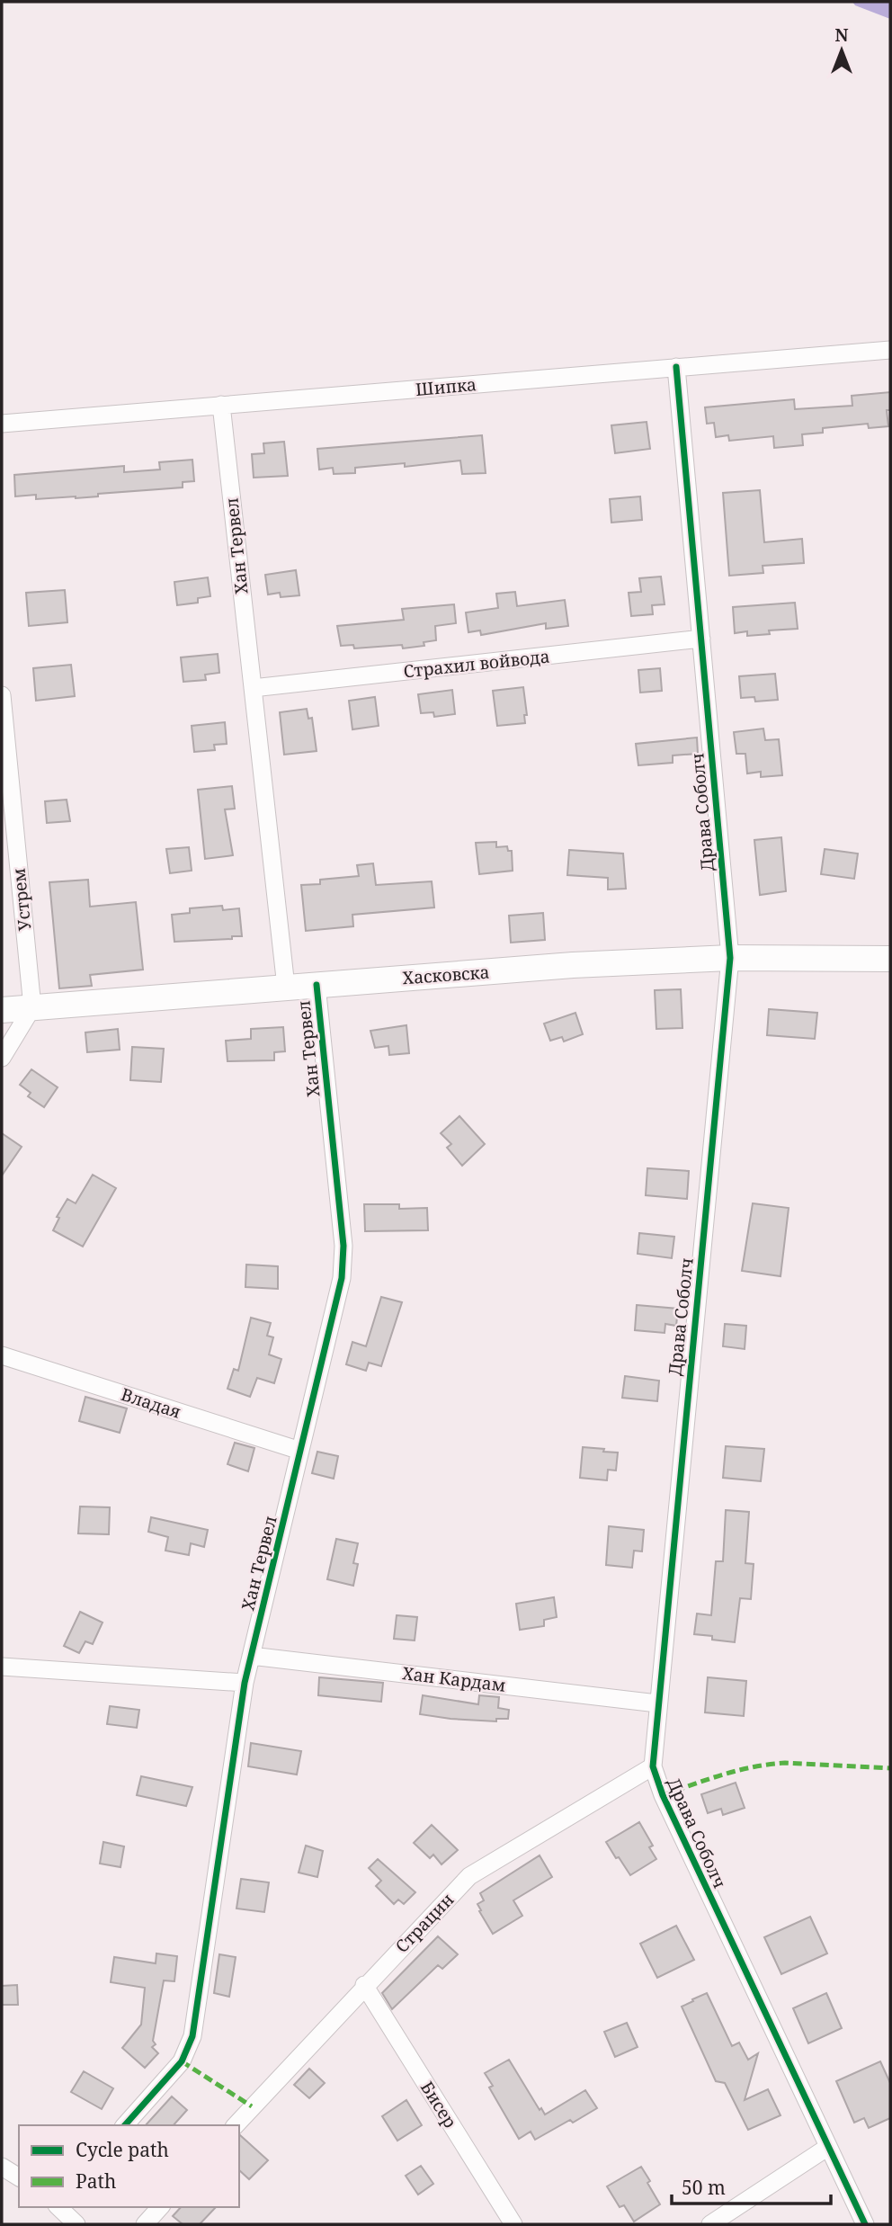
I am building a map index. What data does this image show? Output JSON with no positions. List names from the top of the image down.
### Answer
{
  "streets": {
    "street": [
      "Шипка",
      "Хан Тервел",
      "Страхил войвода",
      "Драва Соболч",
      "Устрем",
      "Хасковска",
      "Владая",
      "Хан Кардам",
      "Страцин",
      "Бисер"
    ]
  },
  "crossings": [
    ["Шипка", "Хан Тервел"],
    ["Шипка", "Драва Соболч"],
    ["Хан Тервел", "Страхил войвода"],
    ["Хан Тервел", "Хасковска"],
    ["Хан Тервел", "Владая"],
    ["Хан Тервел", "Хан Кардам"],
    ["Страхил войвода", "Драва Соболч"],
    ["Драва Соболч", "Хасковска"],
    ["Драва Соболч", "Хан Кардам"],
    ["Драва Соболч", "Страцин"],
    ["Устрем", "Хасковска"],
    ["Страцин", "Бисер"]
  ],
  "legend": ["Cycle path", "Path"],
  "scale_bar": "50 m",
  "north": "top"
}
